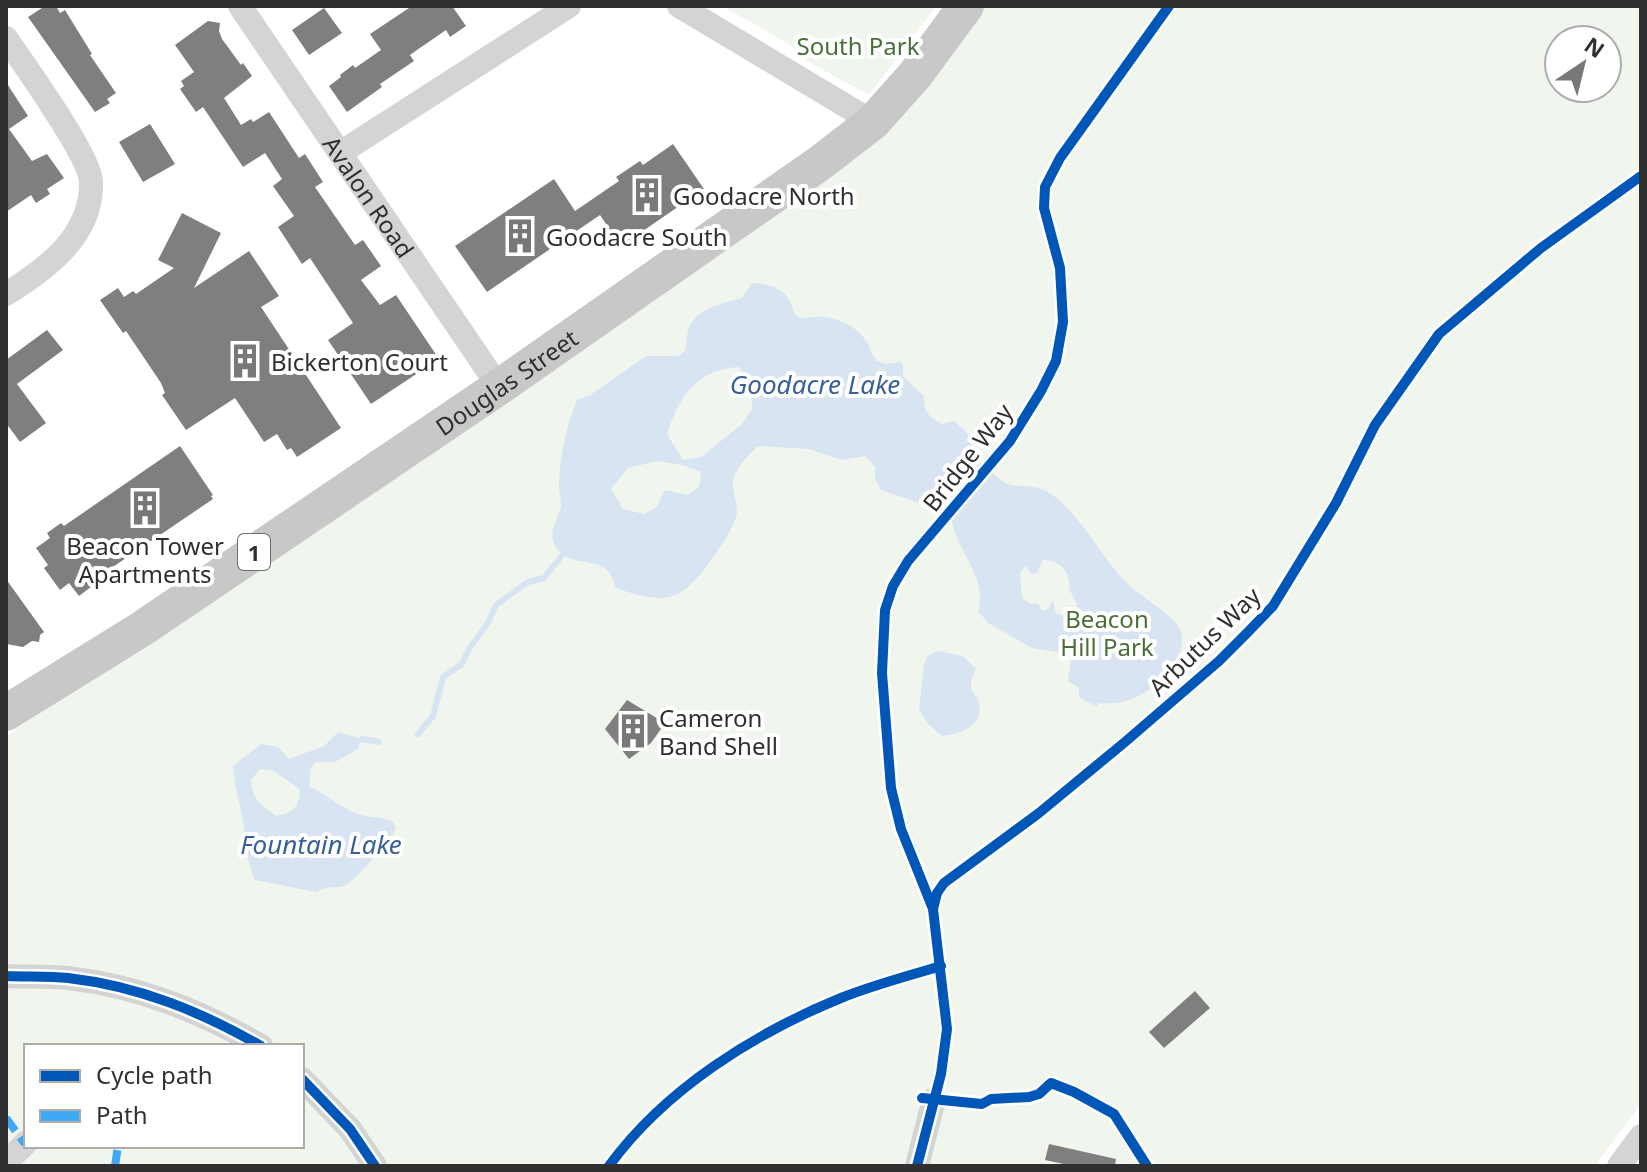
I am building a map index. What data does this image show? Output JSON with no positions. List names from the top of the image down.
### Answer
{
  "streets": {
    "main road": ["Douglas Street", "1"],
    "street": ["Avalon Road"],
    "cycle path": ["Bridge Way", "Arbutus Way"]
  },
  "crossings": [
    ["Avalon Road", "Douglas Street"]
  ],
  "water": ["Goodacre Lake", "Fountain Lake"],
  "parks": ["South Park", "Beacon Hill Park"],
  "places": {
    "building": [
      "Goodacre North",
      "Goodacre South",
      "Bickerton Court",
      "Beacon Tower Apartments",
      "Cameron Band Shell"
    ]
  },
  "legend": ["Cycle path", "Path"],
  "north": "top right"
}
